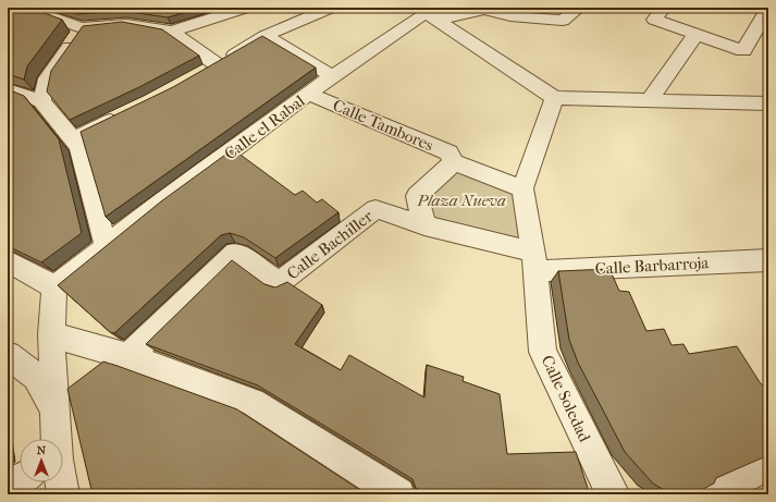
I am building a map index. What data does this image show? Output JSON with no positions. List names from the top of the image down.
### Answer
{
  "streets": {
    "street": [
      "Calle Tambores",
      "Calle el Rabal",
      "Calle Bachiller",
      "Calle Barbarroja",
      "Calle Soledad"
    ]
  },
  "crossings": [
    ["Calle Tambores", "Calle el Rabal"],
    ["Calle Barbarroja", "Calle Soledad"]
  ],
  "parks": ["Plaza Nueva"],
  "north": "top"
}
